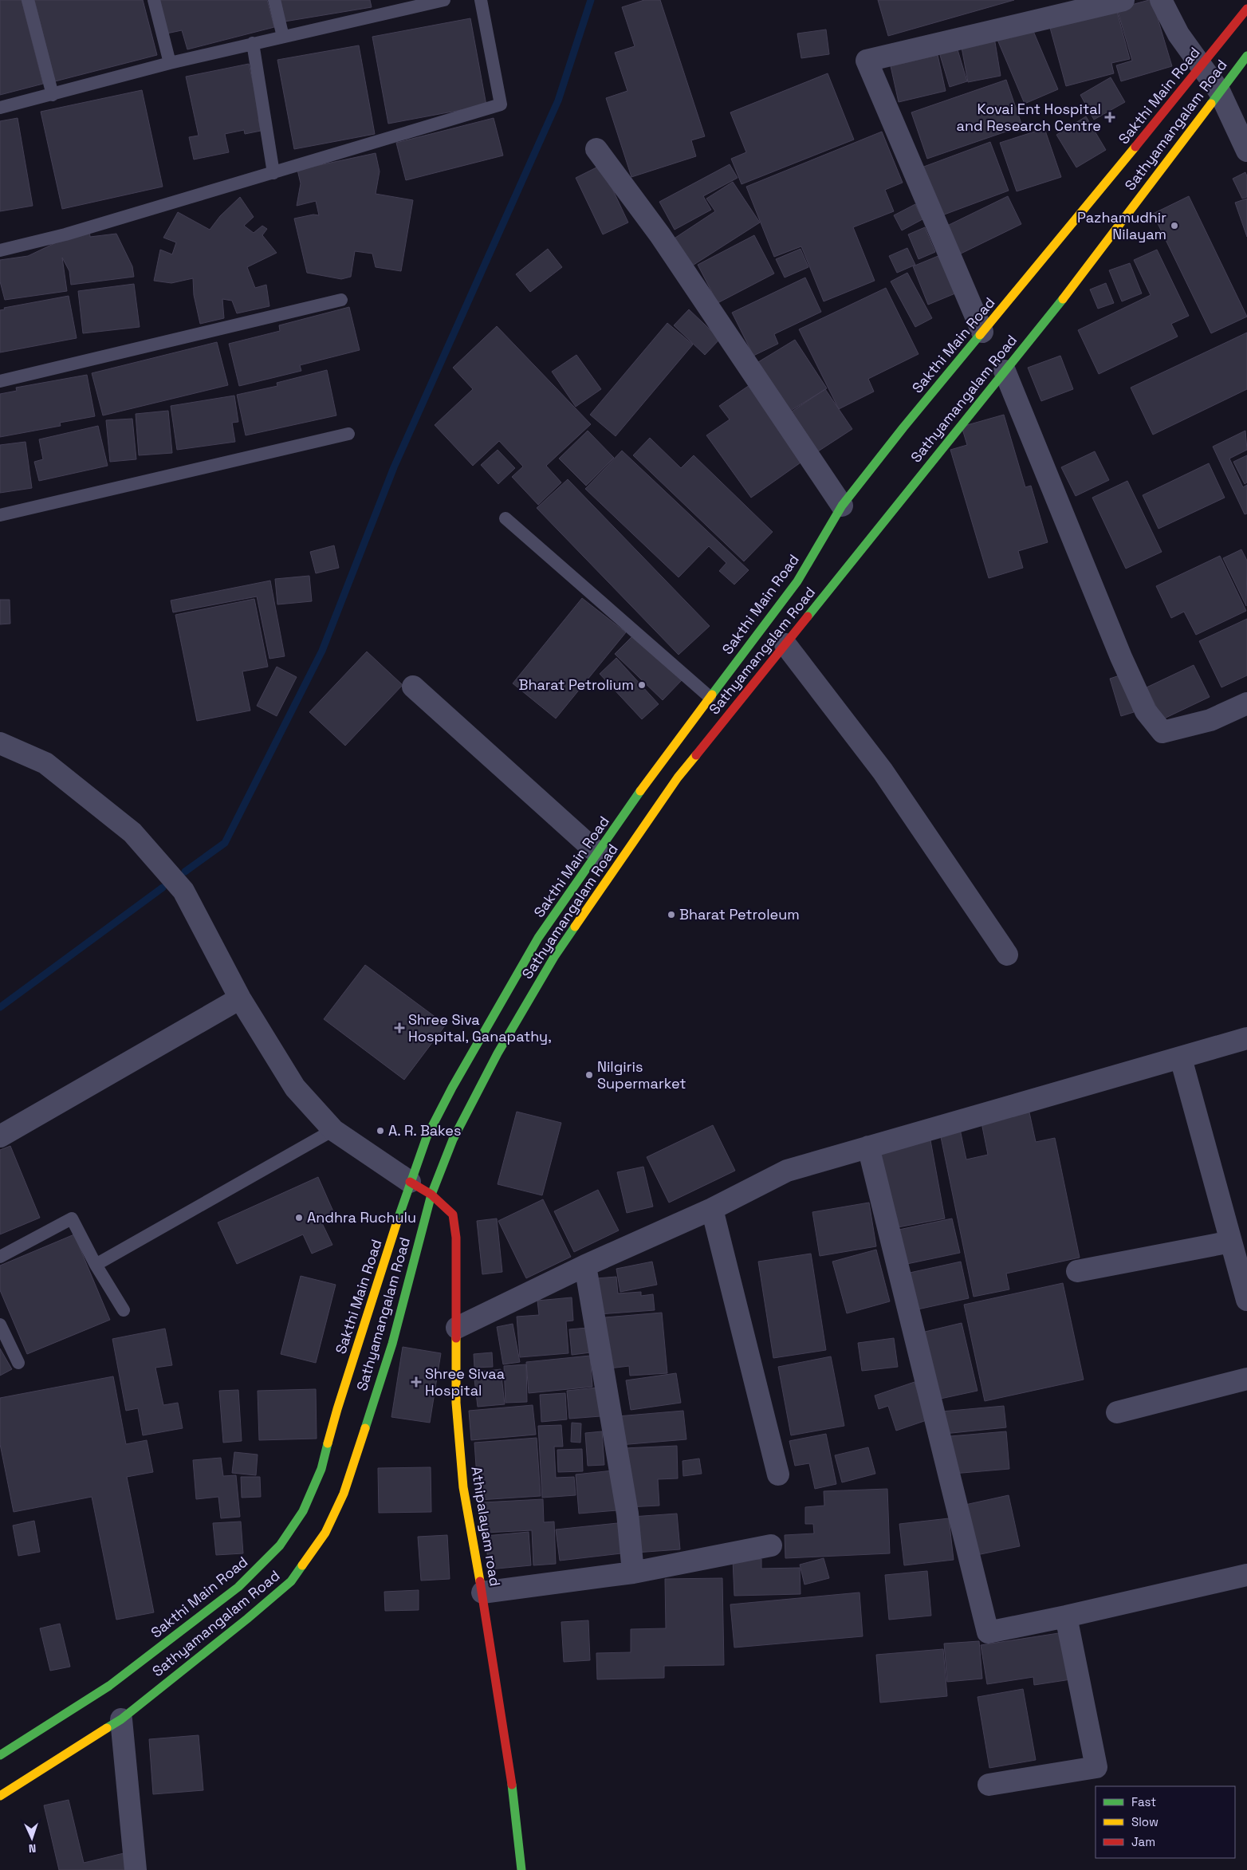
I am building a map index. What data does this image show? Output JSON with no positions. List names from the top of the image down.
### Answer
{
  "streets": {
    "main road": ["Sakthi Main Road", "Sathyamangalam Road", "Athipalayam road"]
  },
  "crossings": [
    ["Sakthi Main Road", "Athipalayam road"],
    ["Sathyamangalam Road", "Athipalayam road"]
  ],
  "places": {
    "health": ["Kovai Ent Hospital and Research Centre", "Shree Siva Hospital, Ganapathy,", "Shree Sivaa Hospital"],
    "other": [
      "Pazhamudhir Nilayam",
      "Bharat Petrolium",
      "Bharat Petroleum",
      "Nilgiris Supermarket",
      "A. R. Bakes",
      "Andhra Ruchulu"
    ]
  },
  "legend": ["Fast", "Slow", "Jam"],
  "north": "bottom"
}
